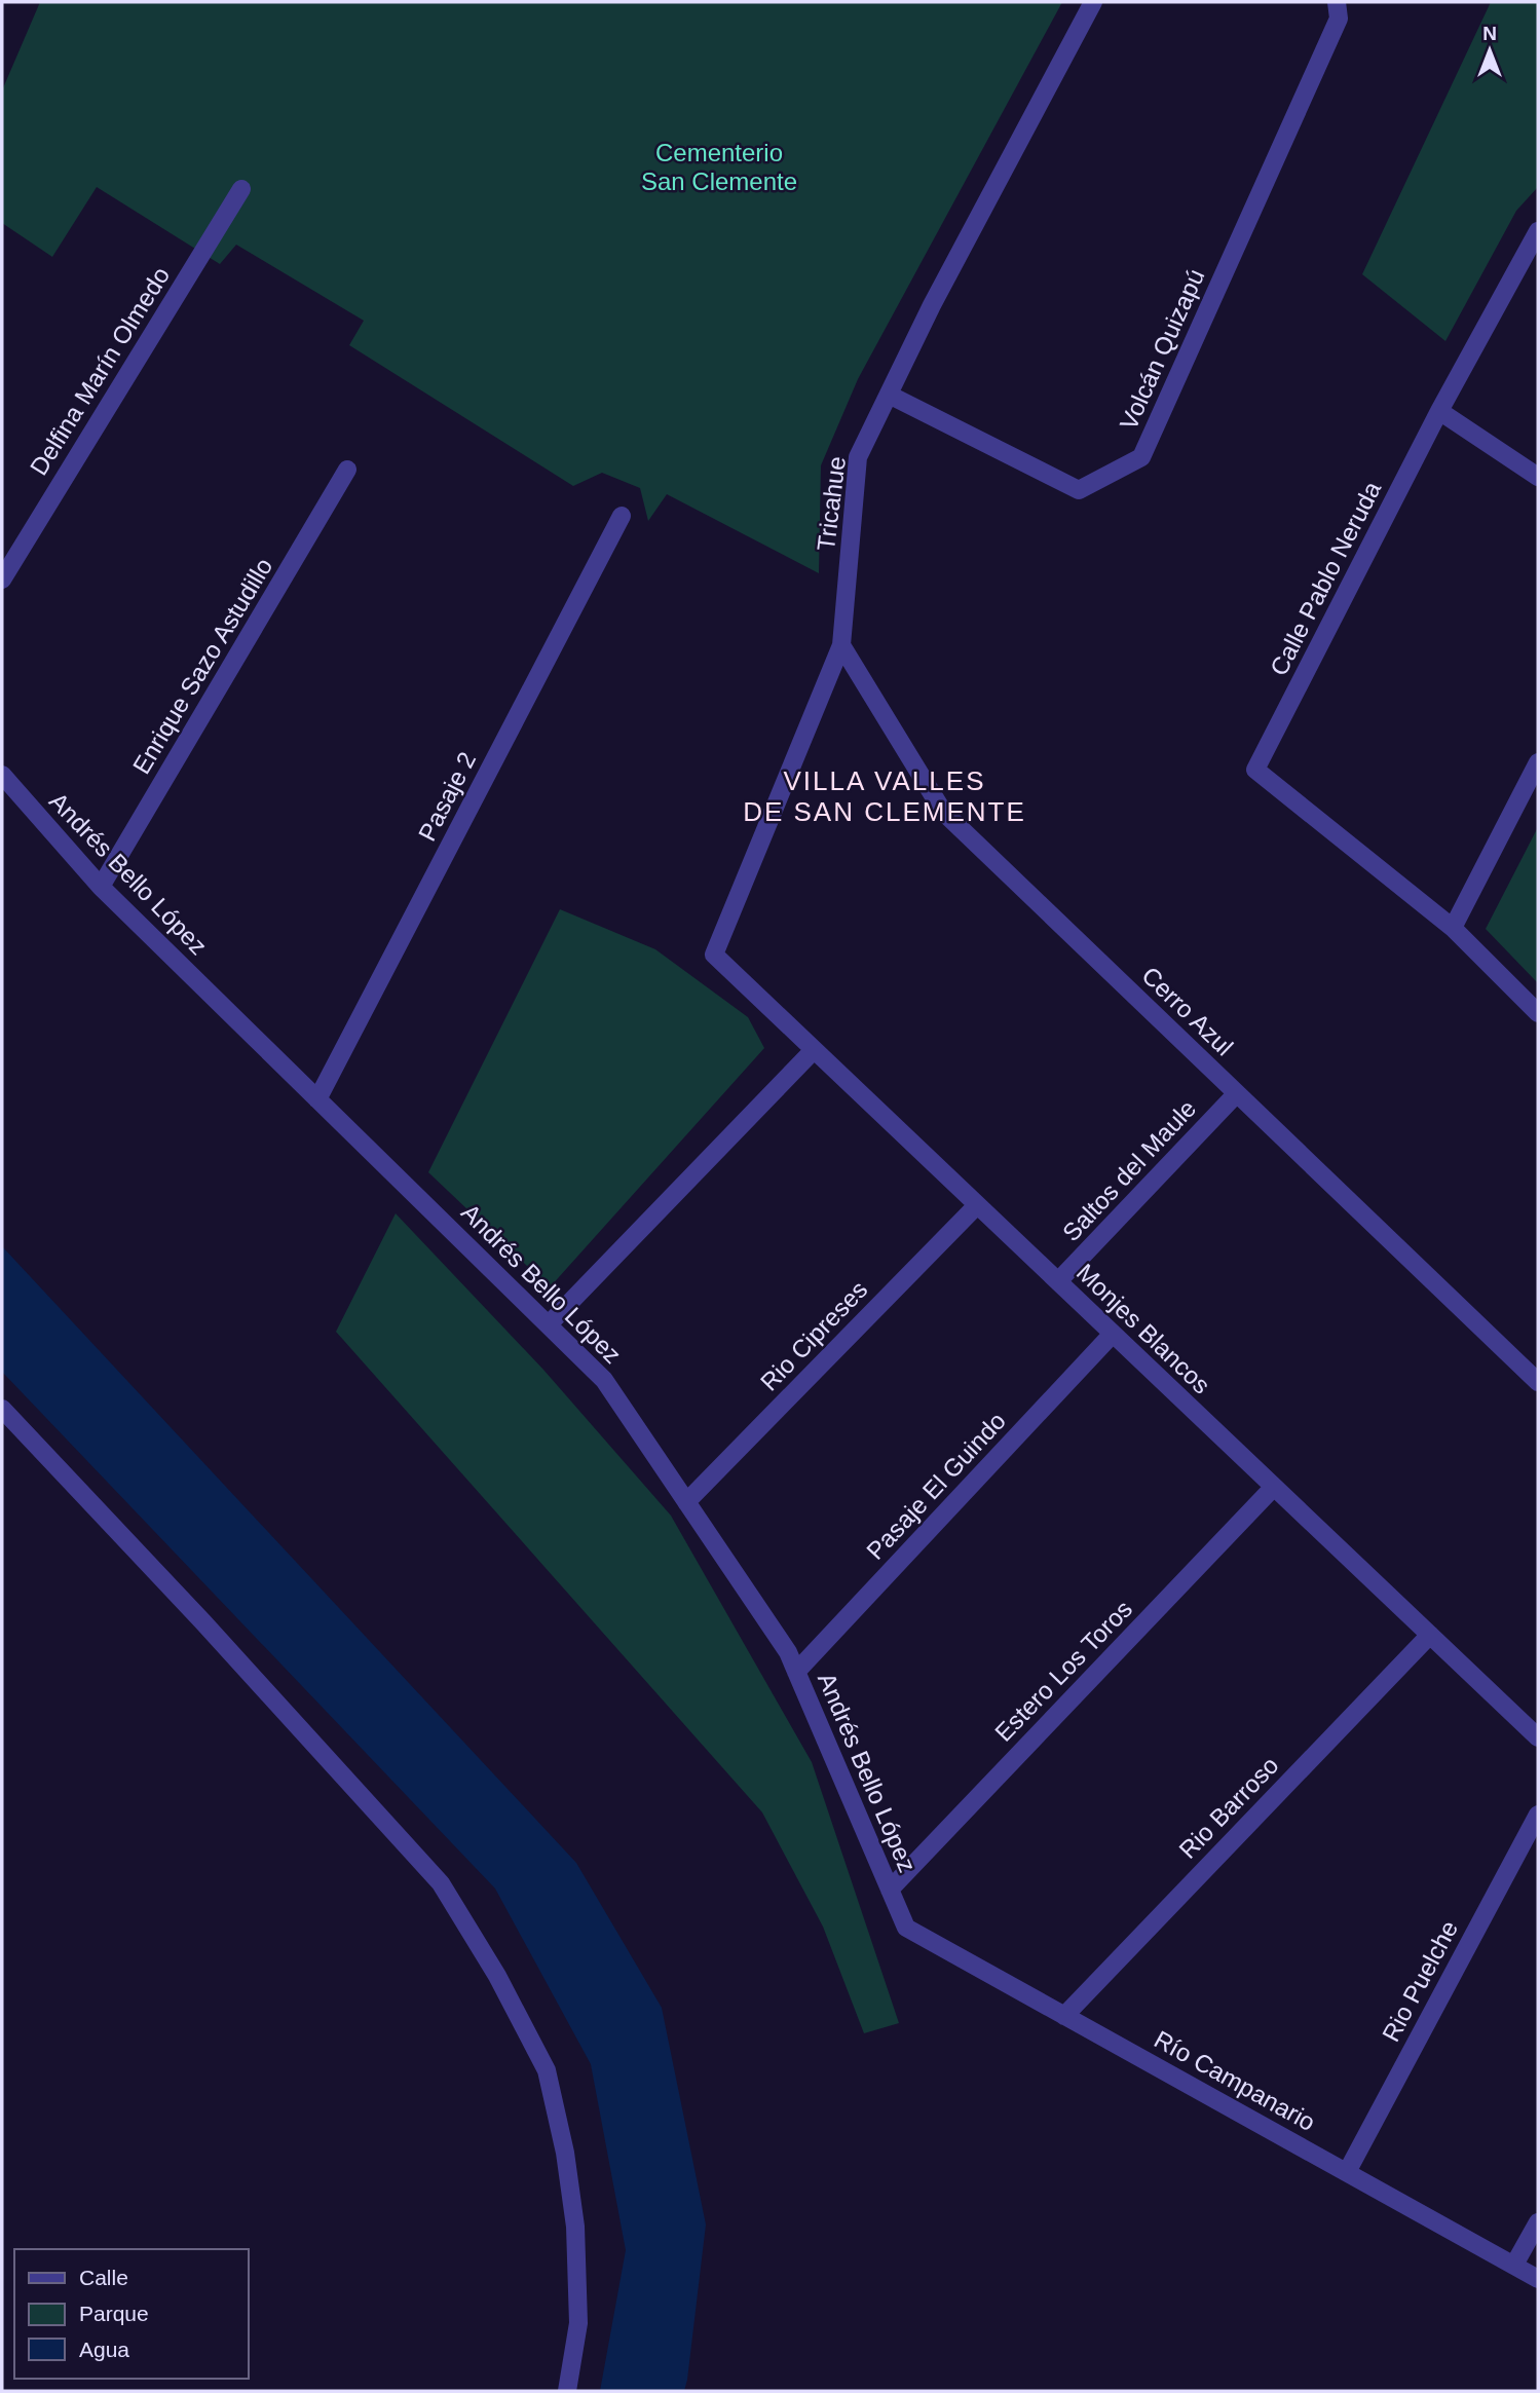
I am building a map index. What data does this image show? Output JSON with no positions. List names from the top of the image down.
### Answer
{
  "streets": {
    "street": [
      "Volcán Quizapú",
      "Delfina Marín Olmedo",
      "Tricahue",
      "Calle Pablo Neruda",
      "Enrique Sazo Astudillo",
      "Pasaje 2",
      "Andrés Bello López",
      "Cerro Azul",
      "Saltos del Maule",
      "Monjes Blancos",
      "Rio Cipreses",
      "Pasaje El Guindo",
      "Estero Los Toros",
      "Rio Barroso",
      "Rio Puelche",
      "Río Campanario"
    ]
  },
  "crossings": [
    ["Volcán Quizapú", "Tricahue"],
    ["Tricahue", "Cerro Azul"],
    ["Tricahue", "Monjes Blancos"],
    ["Enrique Sazo Astudillo", "Andrés Bello López"],
    ["Pasaje 2", "Andrés Bello López"],
    ["Andrés Bello López", "Rio Cipreses"],
    ["Andrés Bello López", "Pasaje El Guindo"],
    ["Andrés Bello López", "Estero Los Toros"],
    ["Andrés Bello López", "Río Campanario"],
    ["Cerro Azul", "Saltos del Maule"],
    ["Saltos del Maule", "Monjes Blancos"],
    ["Monjes Blancos", "Rio Cipreses"],
    ["Monjes Blancos", "Pasaje El Guindo"],
    ["Monjes Blancos", "Estero Los Toros"],
    ["Monjes Blancos", "Rio Barroso"],
    ["Rio Barroso", "Río Campanario"],
    ["Rio Puelche", "Río Campanario"]
  ],
  "districts": ["VILLA VALLES DE SAN CLEMENTE"],
  "parks": ["Cementerio San Clemente"],
  "legend": ["Calle", "Parque", "Agua"],
  "north": "top"
}
